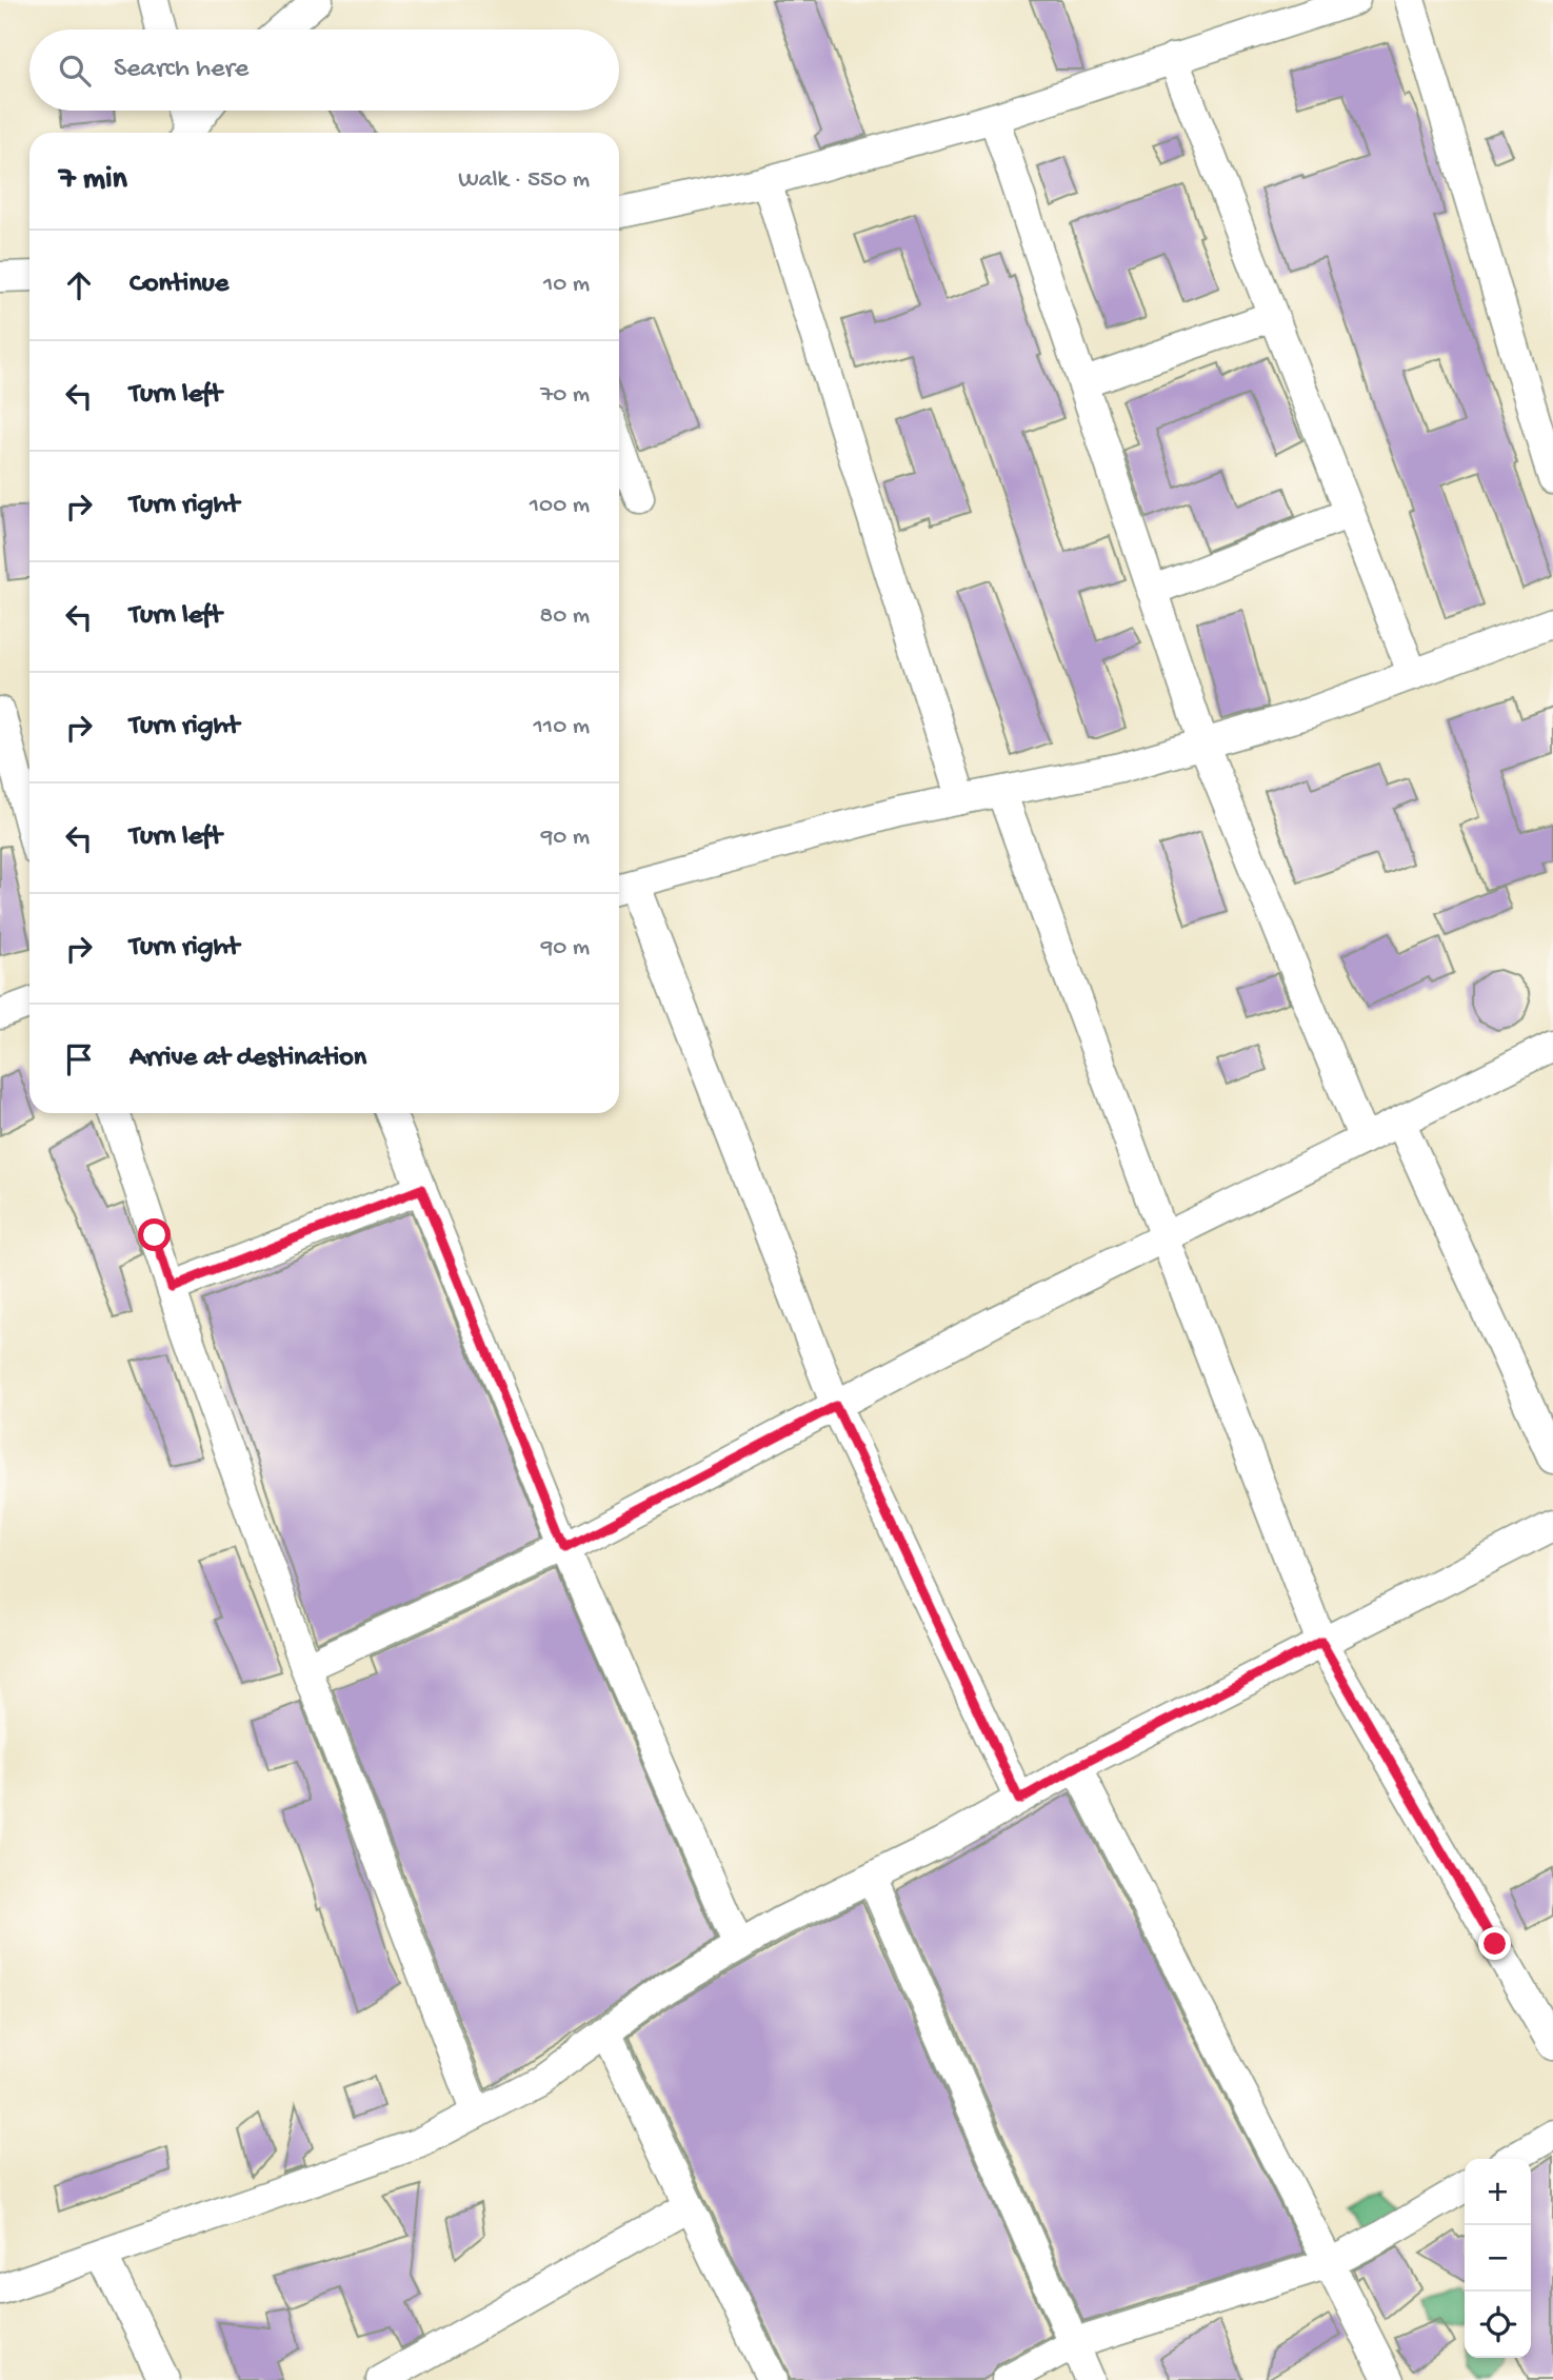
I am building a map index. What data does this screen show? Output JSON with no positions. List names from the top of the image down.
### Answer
{
  "page": {
    "search": "Search here",
    "heading": ["7 min", "Walk · 550 m"],
    "list": [
      ["Continue", "10 m"],
      ["Turn left", "70 m"],
      ["Turn right", "100 m"],
      ["Turn left", "80 m"],
      ["Turn right", "110 m"],
      ["Turn left", "90 m"],
      ["Turn right", "90 m"],
      "Arrive at destination"
    ],
    "map_buttons": ["+", "−"]
  }
}
